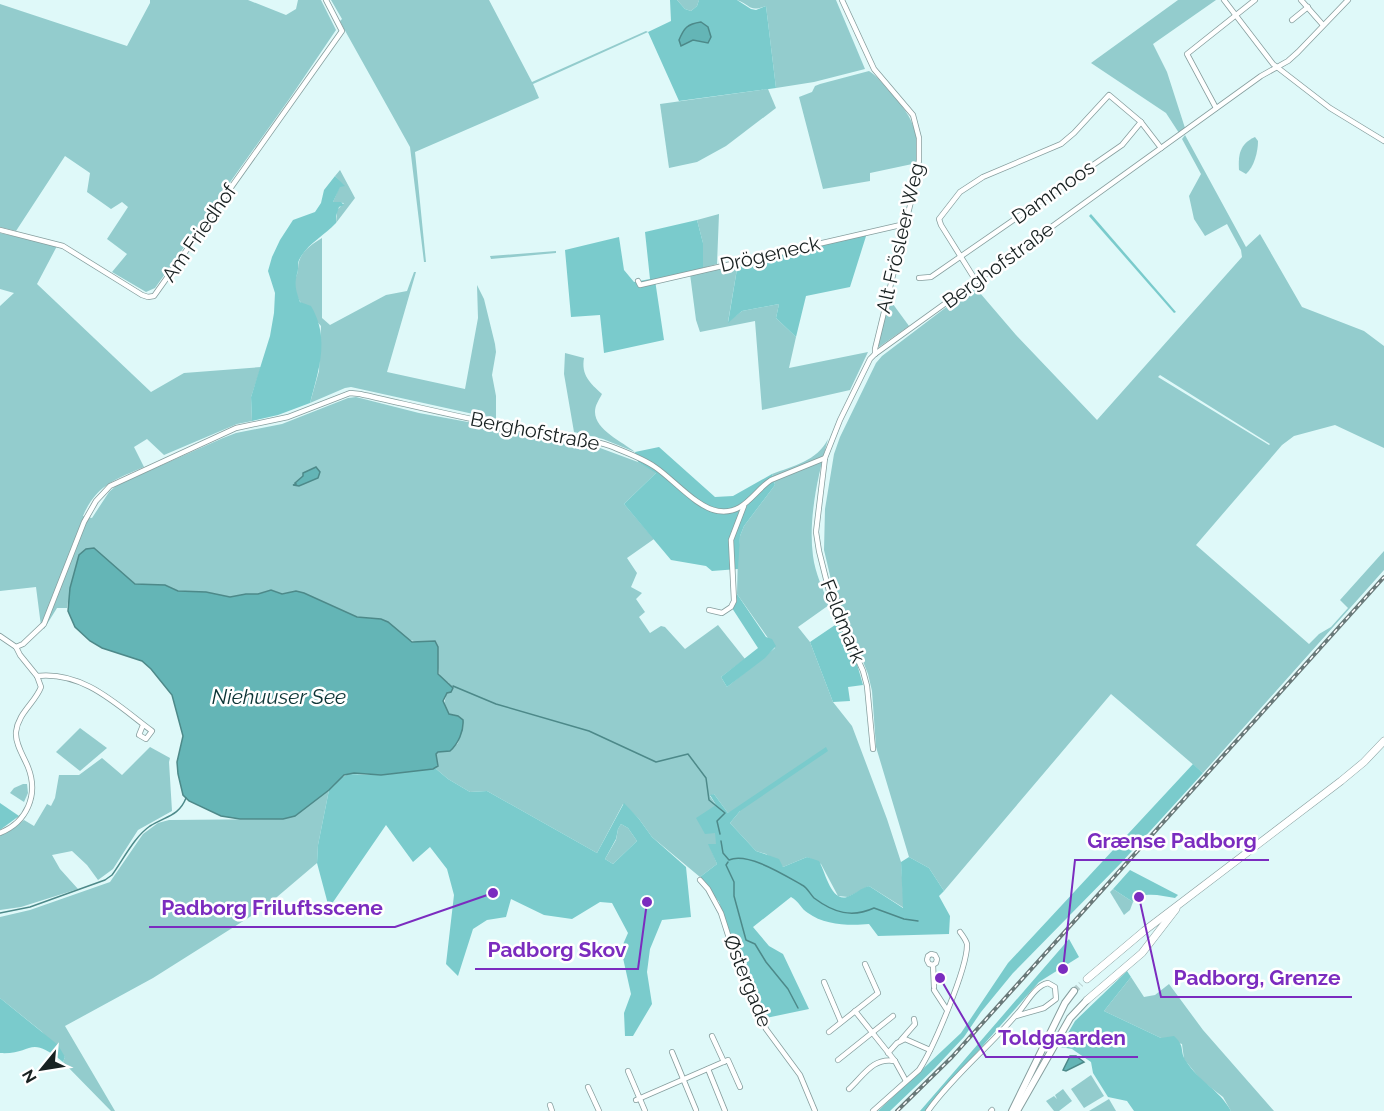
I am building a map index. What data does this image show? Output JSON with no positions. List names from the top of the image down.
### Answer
{
  "streets": {
    "street": [
      "Dammoos",
      "Am Friedhof",
      "Alt Frösleer Weg",
      "Drögeneck",
      "Berghofstraße",
      "Feldmark",
      "Østergade"
    ]
  },
  "crossings": [
    ["Dammoos", "Berghofstraße"],
    ["Alt Frösleer Weg", "Drögeneck"],
    ["Alt Frösleer Weg", "Berghofstraße"],
    ["Berghofstraße", "Feldmark"]
  ],
  "water": ["Niehuuser See"],
  "places": [
    "Padborg Friluftsscene",
    "Padborg, Grenze",
    "Padborg Skov",
    "Grænse Padborg",
    "Toldgaarden"
  ],
  "north": "bottom left"
}
